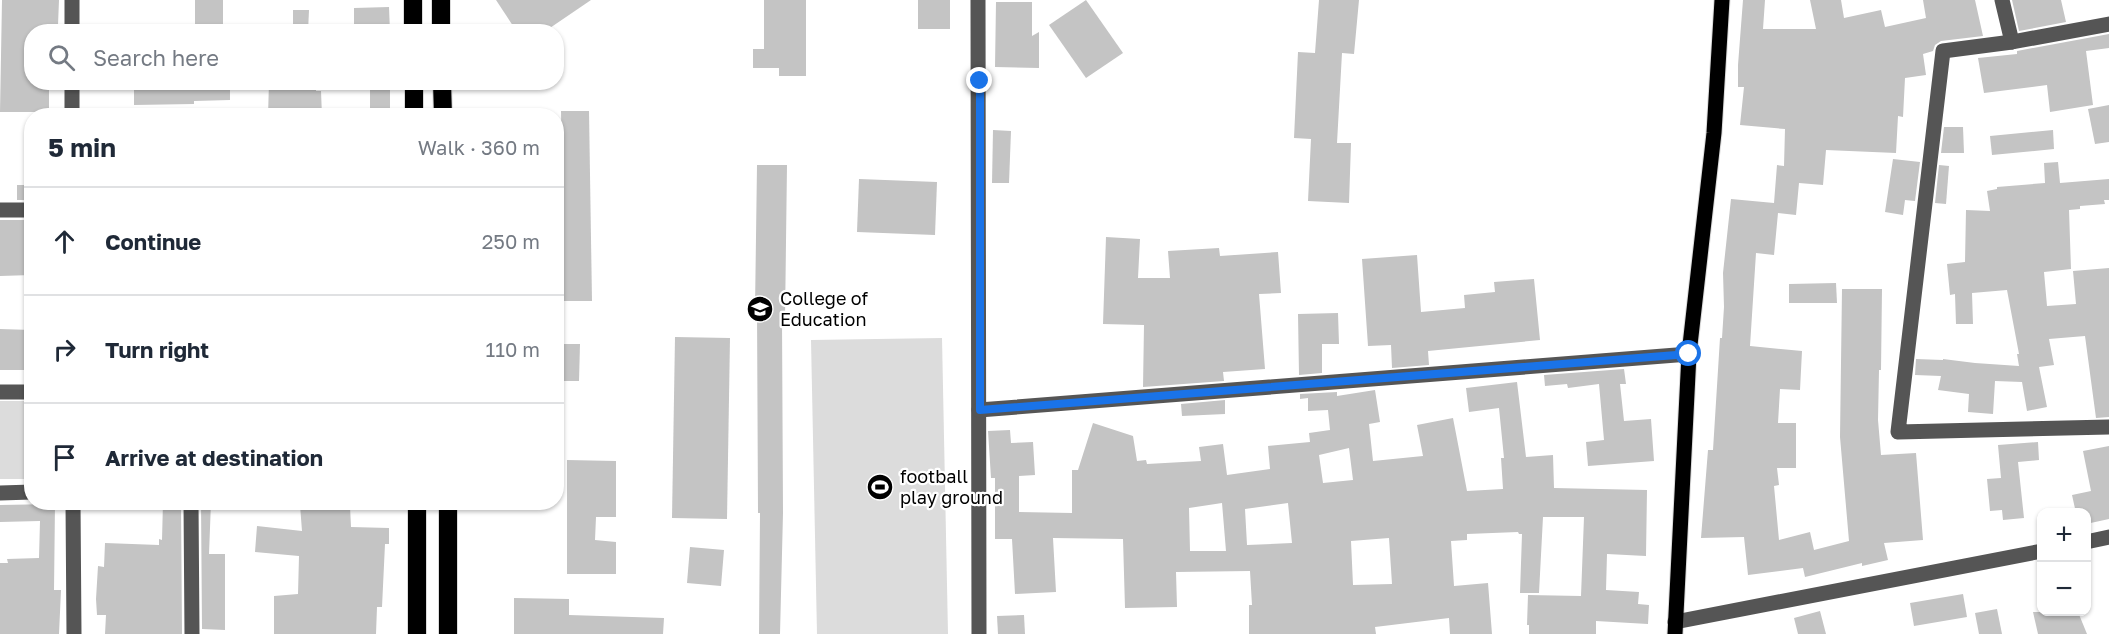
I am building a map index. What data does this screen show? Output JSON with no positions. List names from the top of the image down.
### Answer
{
  "places": {
    "school or university": ["College of Education"],
    "sports": ["football play ground"]
  },
  "page": {
    "search": "Search here",
    "heading": ["5 min", "Walk · 360 m"],
    "list": [
      ["Continue", "250 m"],
      ["Turn right", "110 m"],
      "Arrive at destination"
    ],
    "map_buttons": ["+", "−"]
  }
}
